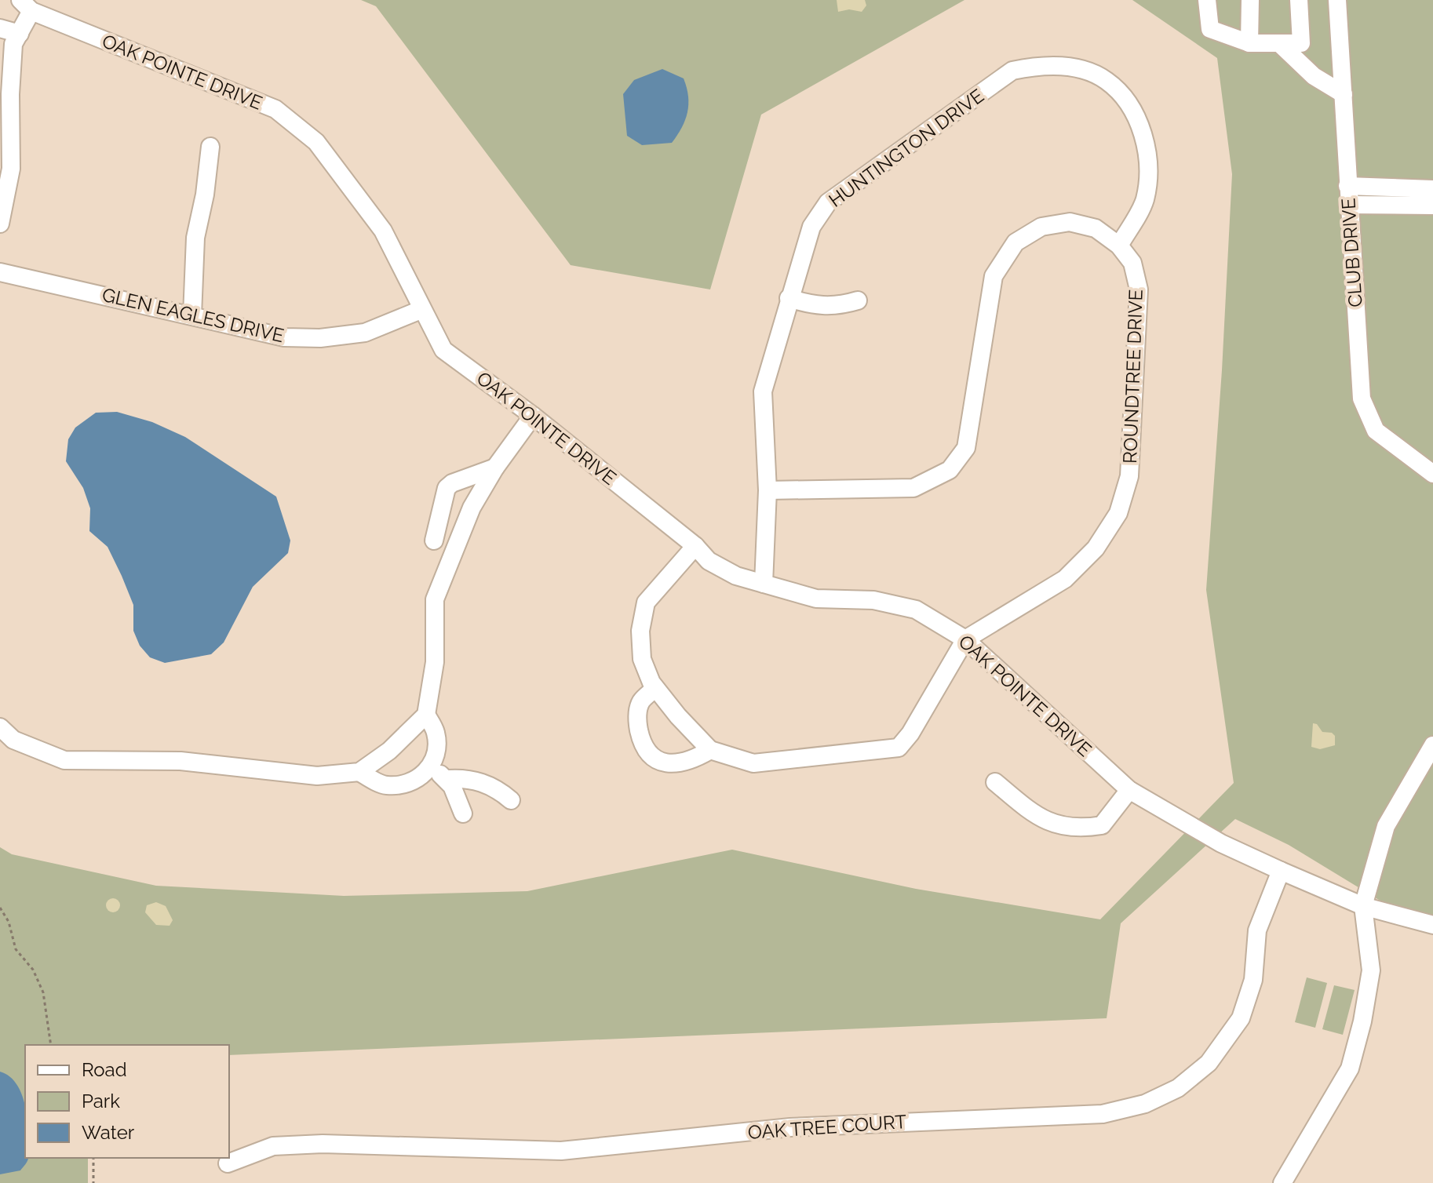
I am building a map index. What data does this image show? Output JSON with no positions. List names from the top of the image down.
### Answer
{
  "streets": {
    "street": [
      "OAK POINTE DRIVE",
      "HUNTINGTON DRIVE",
      "CLUB DRIVE",
      "GLEN EAGLES DRIVE",
      "ROUNDTREE DRIVE",
      "OAK TREE COURT"
    ]
  },
  "crossings": [
    ["OAK POINTE DRIVE", "HUNTINGTON DRIVE"],
    ["OAK POINTE DRIVE", "GLEN EAGLES DRIVE"],
    ["OAK POINTE DRIVE", "ROUNDTREE DRIVE"],
    ["OAK POINTE DRIVE", "OAK TREE COURT"],
    ["HUNTINGTON DRIVE", "ROUNDTREE DRIVE"]
  ],
  "legend": ["Road", "Park", "Water"]
}
